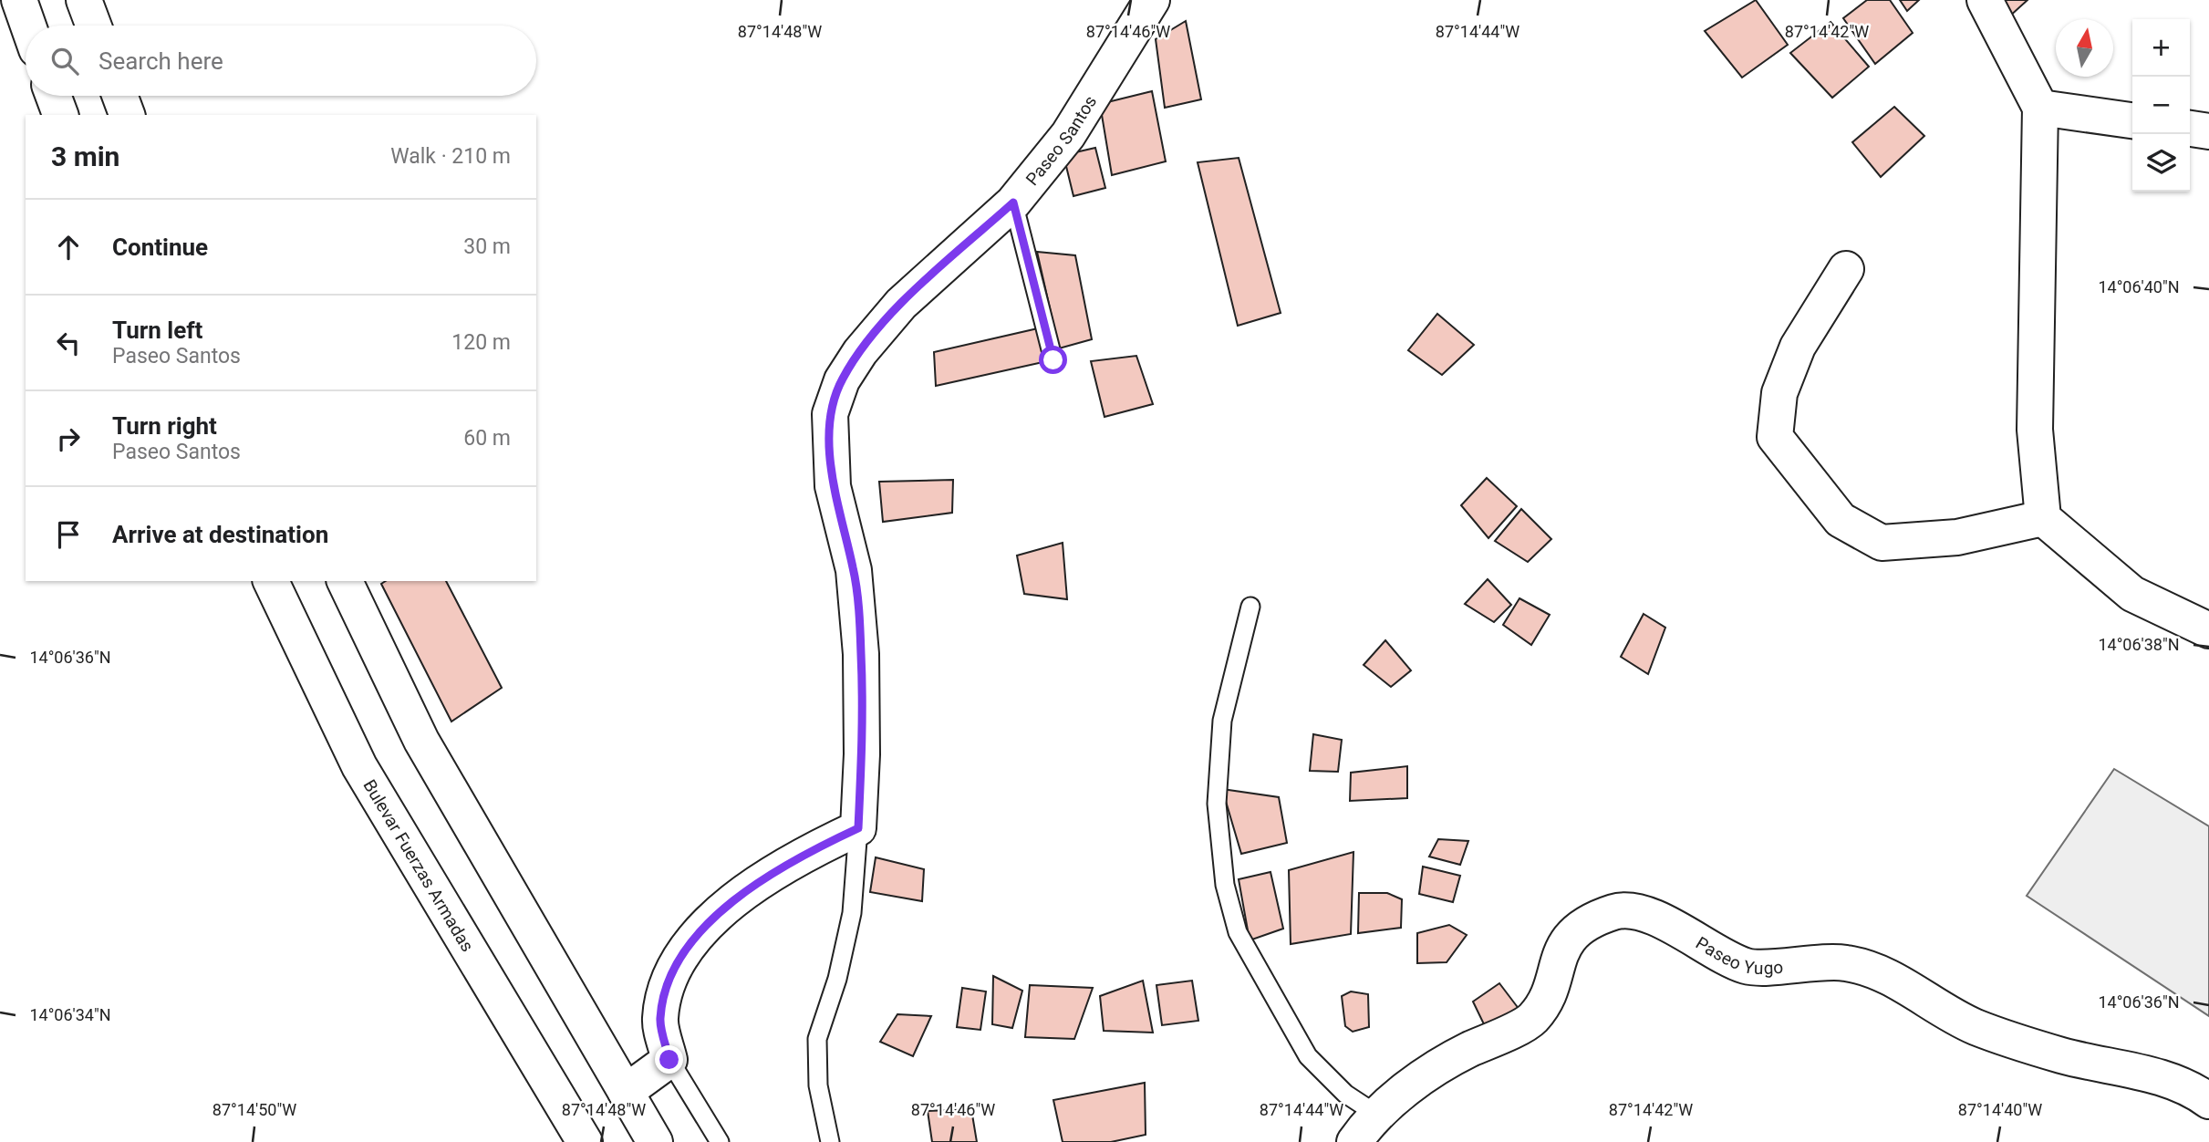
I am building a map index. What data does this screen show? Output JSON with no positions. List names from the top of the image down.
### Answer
{
  "streets": {
    "main road": ["Paseo Santos", "Bulevar Fuerzas Armadas", "Paseo Yugo"]
  },
  "north": "top",
  "page": {
    "map_buttons": ["+", "−"],
    "search": "Search here",
    "heading": ["3 min", "Walk · 210 m"],
    "list": [
      ["Continue", "30 m"],
      ["Turn left", "Paseo Santos", "120 m"],
      ["Turn right", "Paseo Santos", "60 m"],
      "Arrive at destination"
    ]
  },
  "coordinates": [
    "87°14'48\"W",
    "87°14'46\"W",
    "87°14'44\"W",
    "87°14'42\"W",
    "14°06'40\"N",
    "14°06'38\"N",
    "14°06'36\"N",
    "14°06'34\"N",
    "87°14'50\"W",
    "87°14'40\"W"
  ]
}
